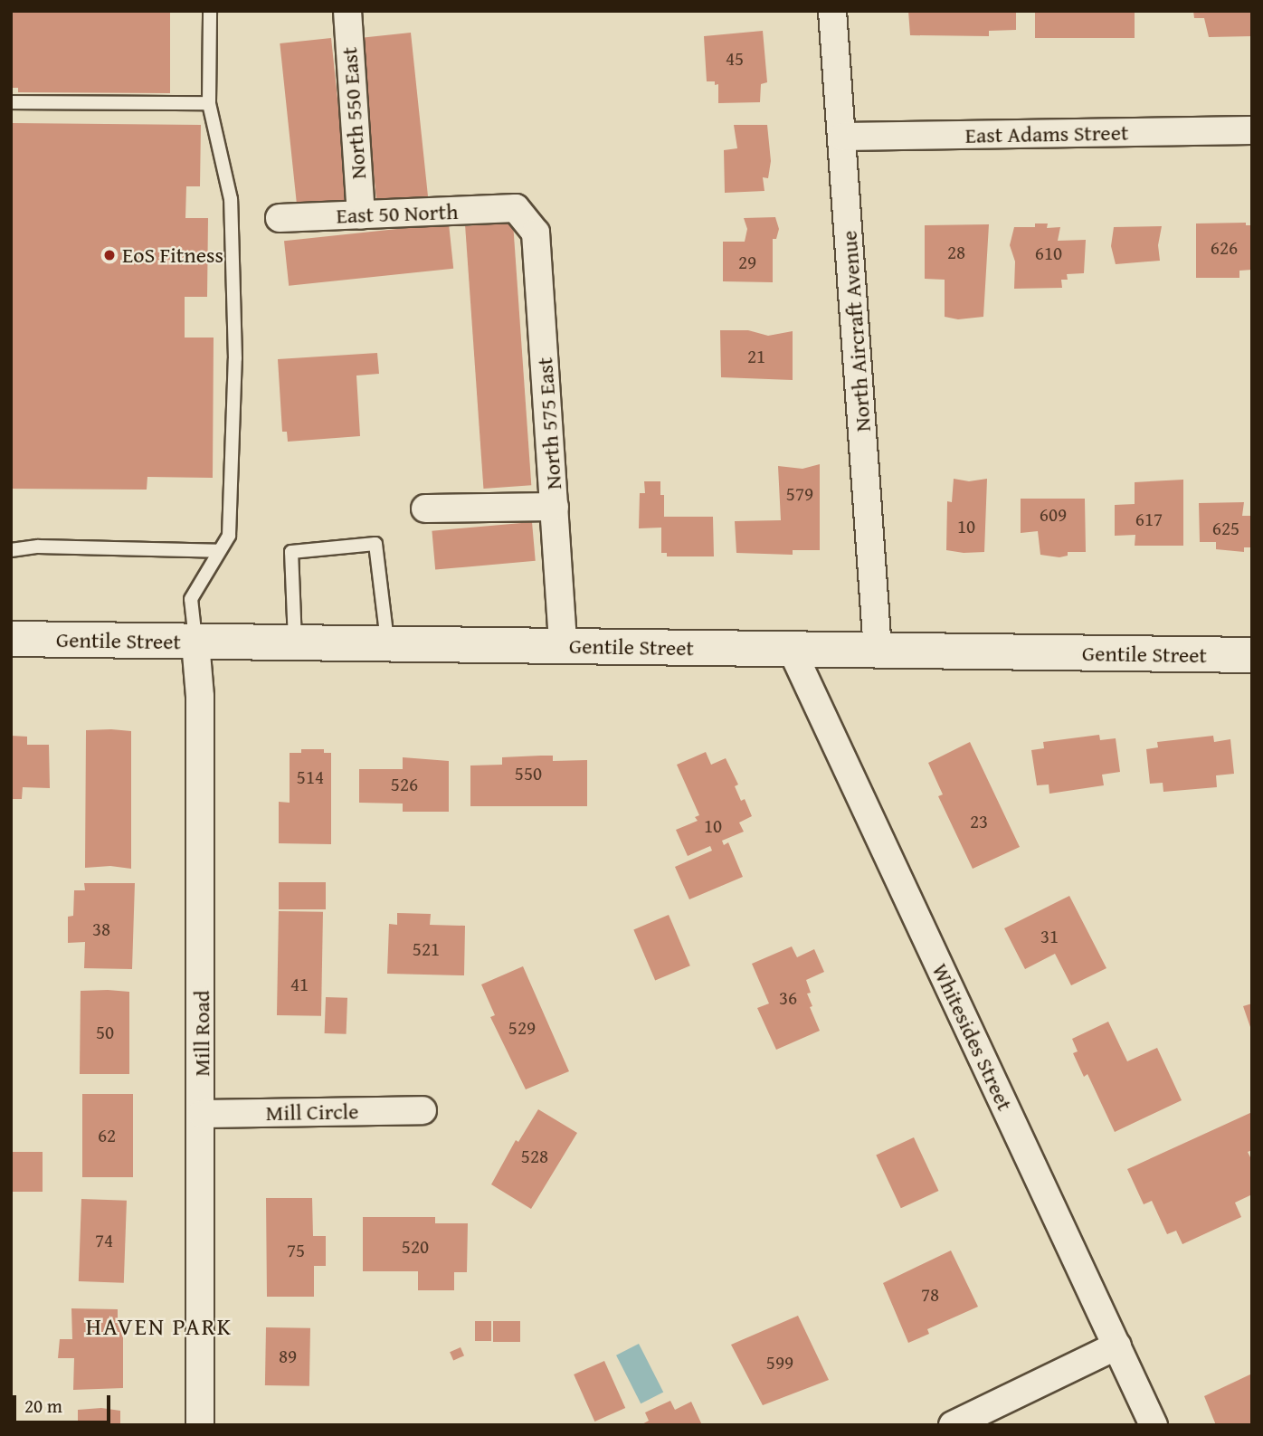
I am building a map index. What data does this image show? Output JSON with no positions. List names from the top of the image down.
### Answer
{
  "streets": {
    "main road": ["Gentile Street"],
    "street": [
      "North 550 East",
      "East Adams Street",
      "East 50 North",
      "North Aircraft Avenue",
      "North 575 East",
      "Mill Road",
      "Whitesides Street",
      "Mill Circle"
    ]
  },
  "crossings": [
    ["North 550 East", "East 50 North"],
    ["East Adams Street", "North Aircraft Avenue"],
    ["East 50 North", "North 575 East"],
    ["North Aircraft Avenue", "Gentile Street"],
    ["North 575 East", "Gentile Street"],
    ["Gentile Street", "Mill Road"],
    ["Gentile Street", "Whitesides Street"],
    ["Mill Road", "Mill Circle"]
  ],
  "districts": ["HAVEN PARK"],
  "places": ["EoS Fitness"],
  "house_numbers": [
    "45",
    "626",
    "28",
    "610",
    "29",
    "21",
    "579",
    "609",
    "617",
    "10",
    "625",
    "550",
    "514",
    "526",
    "23",
    "10",
    "38",
    "31",
    "521",
    "41",
    "36",
    "529",
    "50",
    "62",
    "528",
    "74",
    "520",
    "75",
    "78",
    "89",
    "599"
  ],
  "scale_bar": "20 m"
}
